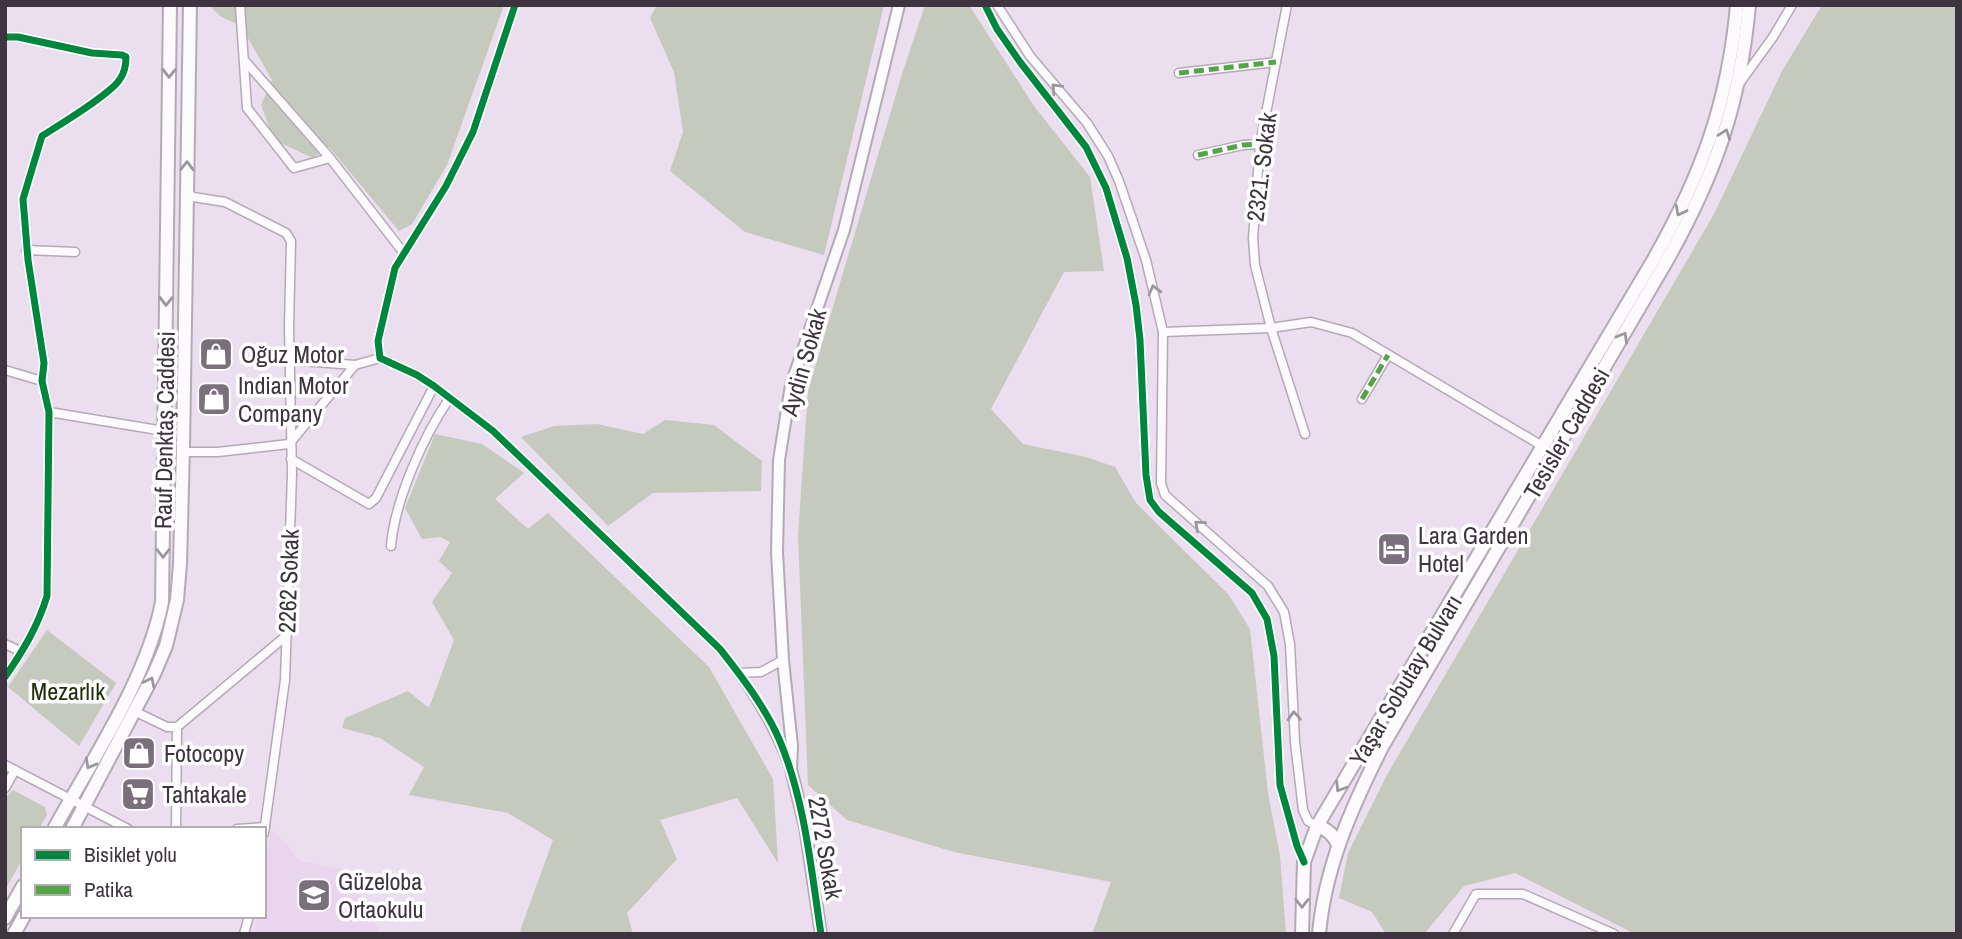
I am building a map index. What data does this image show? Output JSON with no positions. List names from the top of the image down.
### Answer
{
  "streets": {
    "main road": ["Rauf Denktaş Caddesi", "Tesisler Caddesi", "Yaşar Sobutay Bulvarı"],
    "street": [
      "2321. Sokak",
      "Aydin Sokak",
      "2262 Sokak",
      "2272 Sokak"
    ]
  },
  "crossings": [
    ["Aydin Sokak", "2272 Sokak"],
    ["Rauf Denktaş Caddesi", "2262 Sokak"]
  ],
  "one_way": ["Tesisler Caddesi", "Yaşar Sobutay Bulvarı"],
  "parks": ["Mezarlık"],
  "places": {
    "shop": ["Oğuz Motor", "Indian Motor Company", "Fotocopy"],
    "hotel": ["Lara Garden Hotel"],
    "supermarket": ["Tahtakale"],
    "school or university": ["Güzeloba Ortaokulu"]
  },
  "legend": ["Bisiklet yolu", "Patika"]
}
